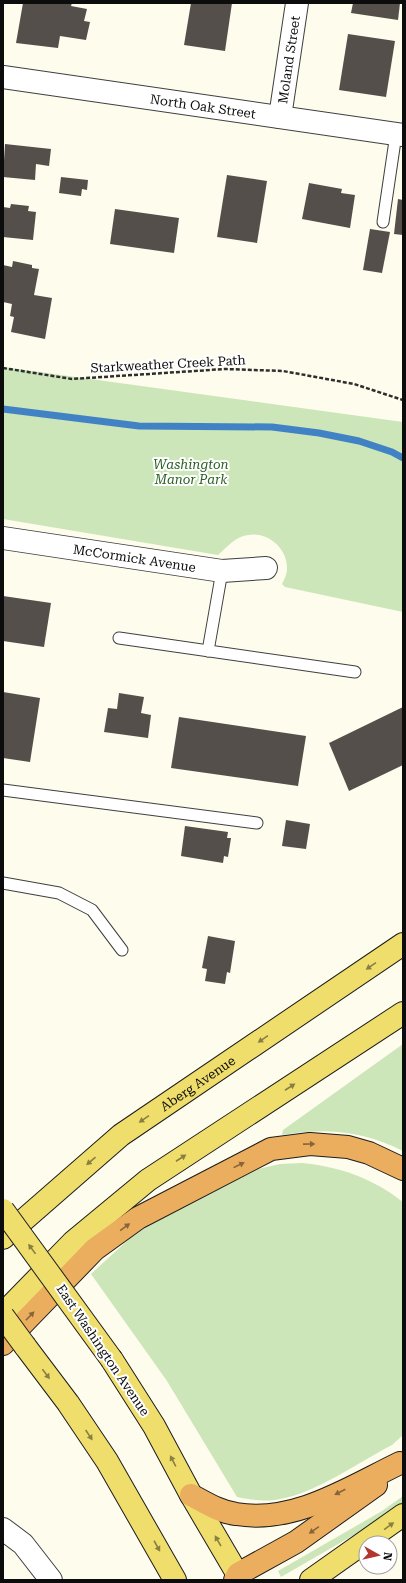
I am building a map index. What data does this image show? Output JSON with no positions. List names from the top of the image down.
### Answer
{
  "streets": {
    "main road": ["Aberg Avenue", "East Washington Avenue"],
    "street": ["Moland Street", "North Oak Street", "McCormick Avenue"],
    "path": ["Starkweather Creek Path"]
  },
  "crossings": [
    ["Moland Street", "North Oak Street"]
  ],
  "parks": ["Washington Manor Park"],
  "north": "right"
}
